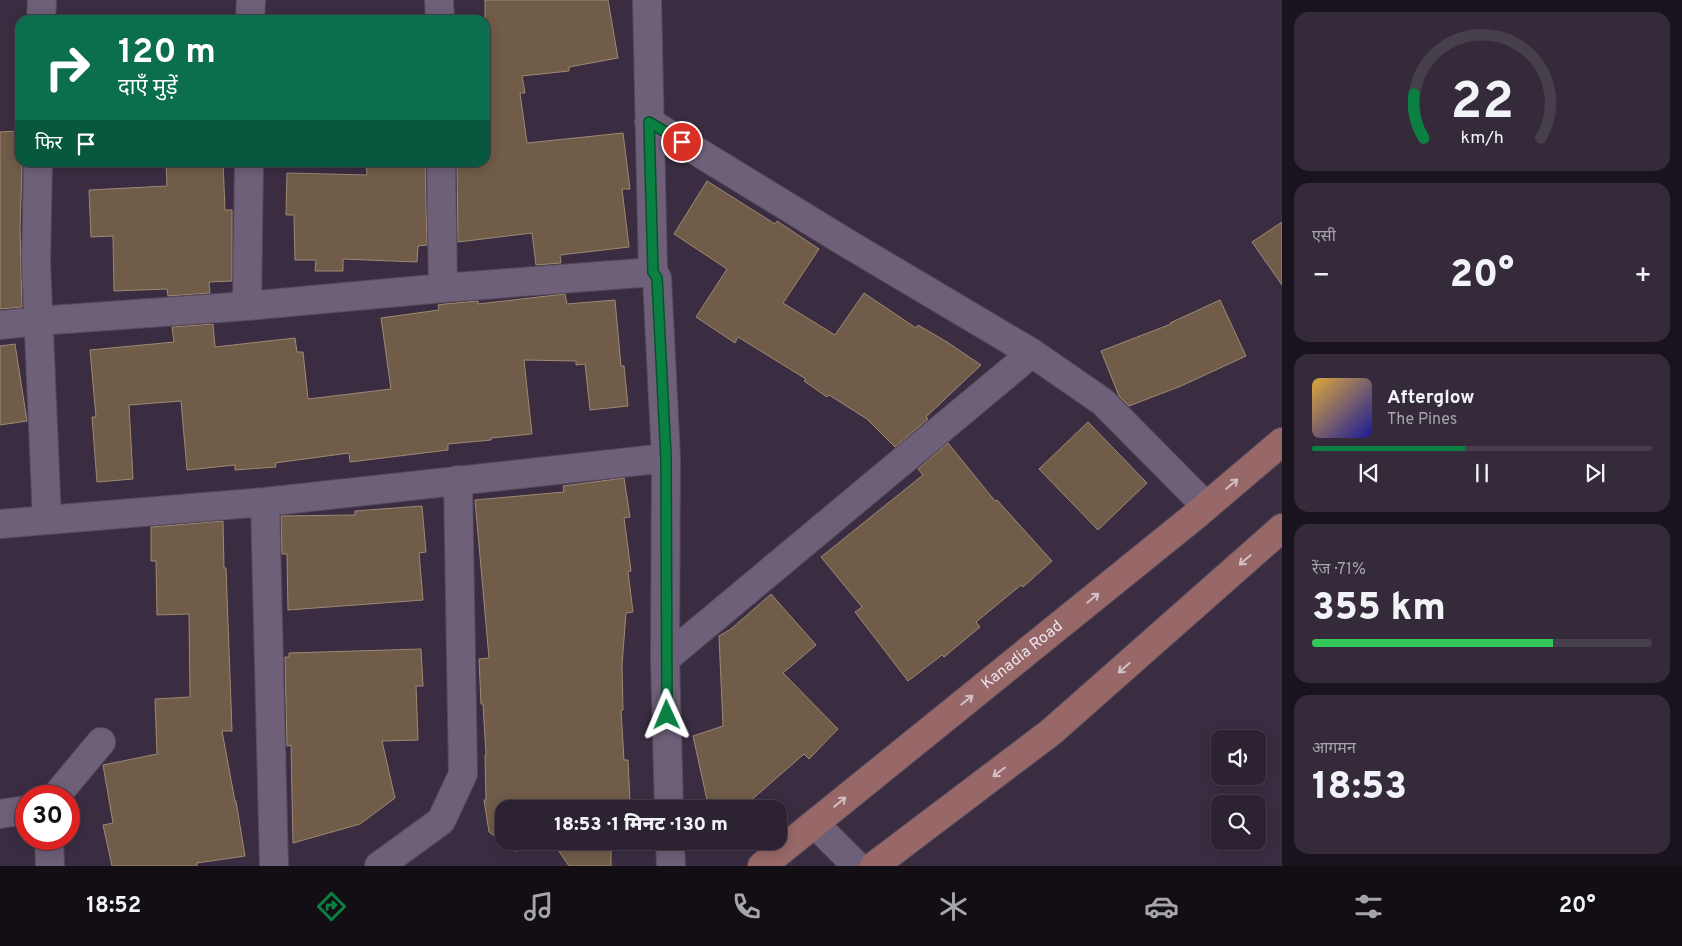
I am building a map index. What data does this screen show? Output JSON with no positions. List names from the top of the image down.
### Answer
{
  "streets": {
    "main road": ["Kanadia Road"]
  },
  "page": {
    "turn": ["120 m", "दाएँ मुड़ें"],
    "then": "फिर",
    "tile": [
      "एसी",
      ["रेंज · 71%", "355 km"],
      ["आगमन", "18:53"]
    ],
    "heat": ["−", "20°", "+"],
    "song": ["Afterglow", "The Pines"],
    "limit": "30",
    "trip": "18:53 · 1 मिनट · 130 m",
    "tabs": ["18:52", "20°"],
    "gauge": ["22", "km/h"]
  }
}
